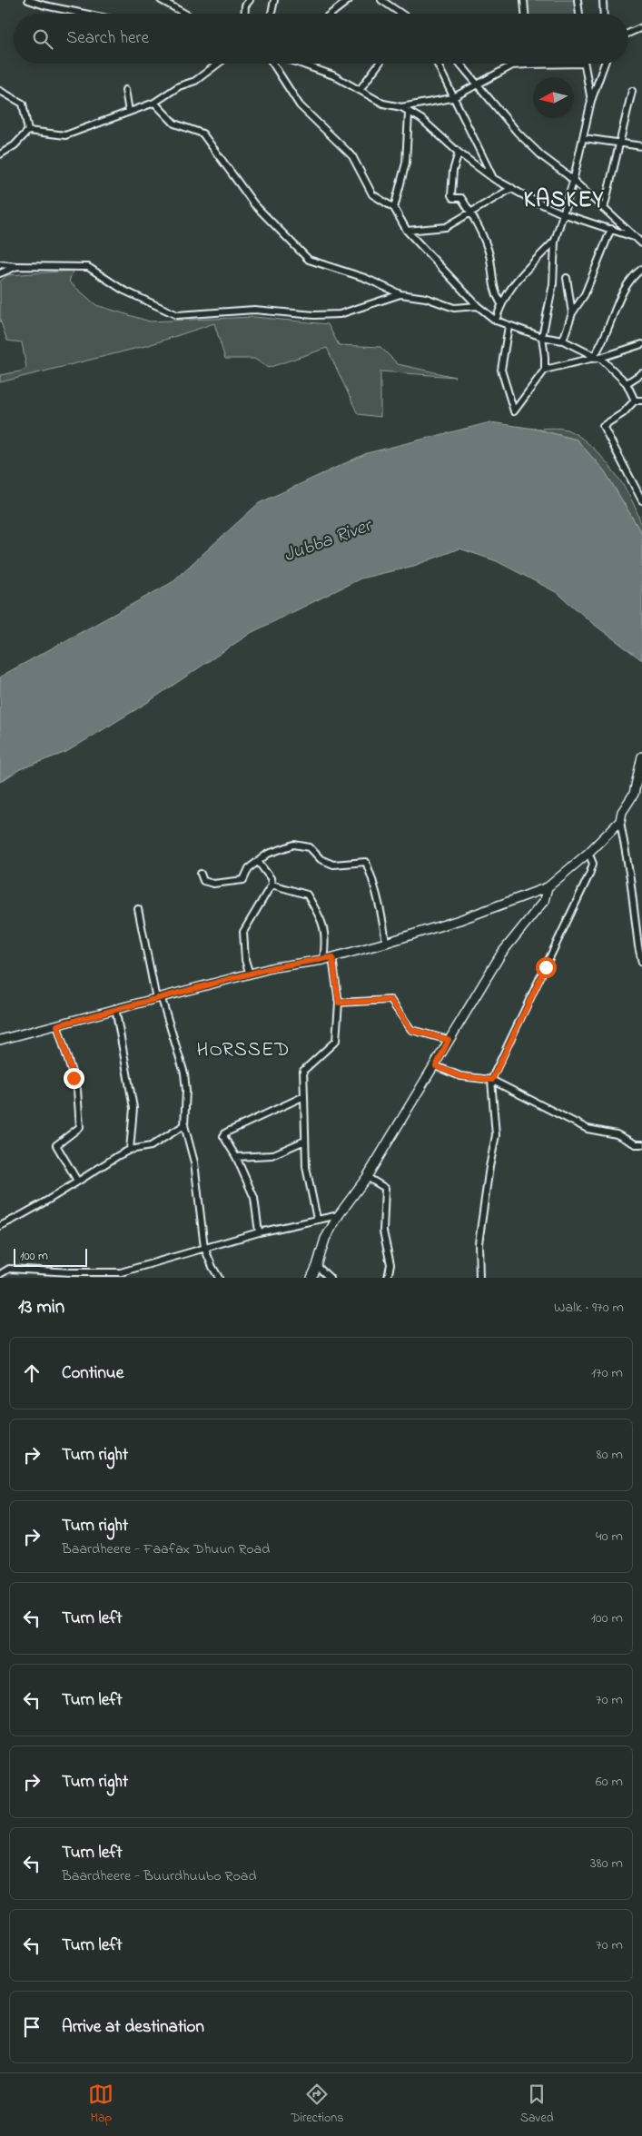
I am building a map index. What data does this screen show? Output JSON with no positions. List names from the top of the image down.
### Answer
{
  "districts": ["KASKEY", "HORSSED"],
  "water": ["Jubba River"],
  "scale_bar": "100 m",
  "north": "left",
  "page": {
    "search": "Search here",
    "scale": "100 m",
    "heading": ["13 min", "Walk · 970 m"],
    "list": [
      ["Continue", "170 m"],
      ["Turn right", "80 m"],
      ["Turn right", "Baardheere - Faafax Dhuun Road", "40 m"],
      ["Turn left", "100 m"],
      ["Turn left", "70 m"],
      ["Turn right", "60 m"],
      ["Turn left", "Baardheere - Buurdhuubo Road", "380 m"],
      ["Turn left", "70 m"],
      "Arrive at destination"
    ],
    "nav": ["Map", "Directions", "Saved"]
  }
}
